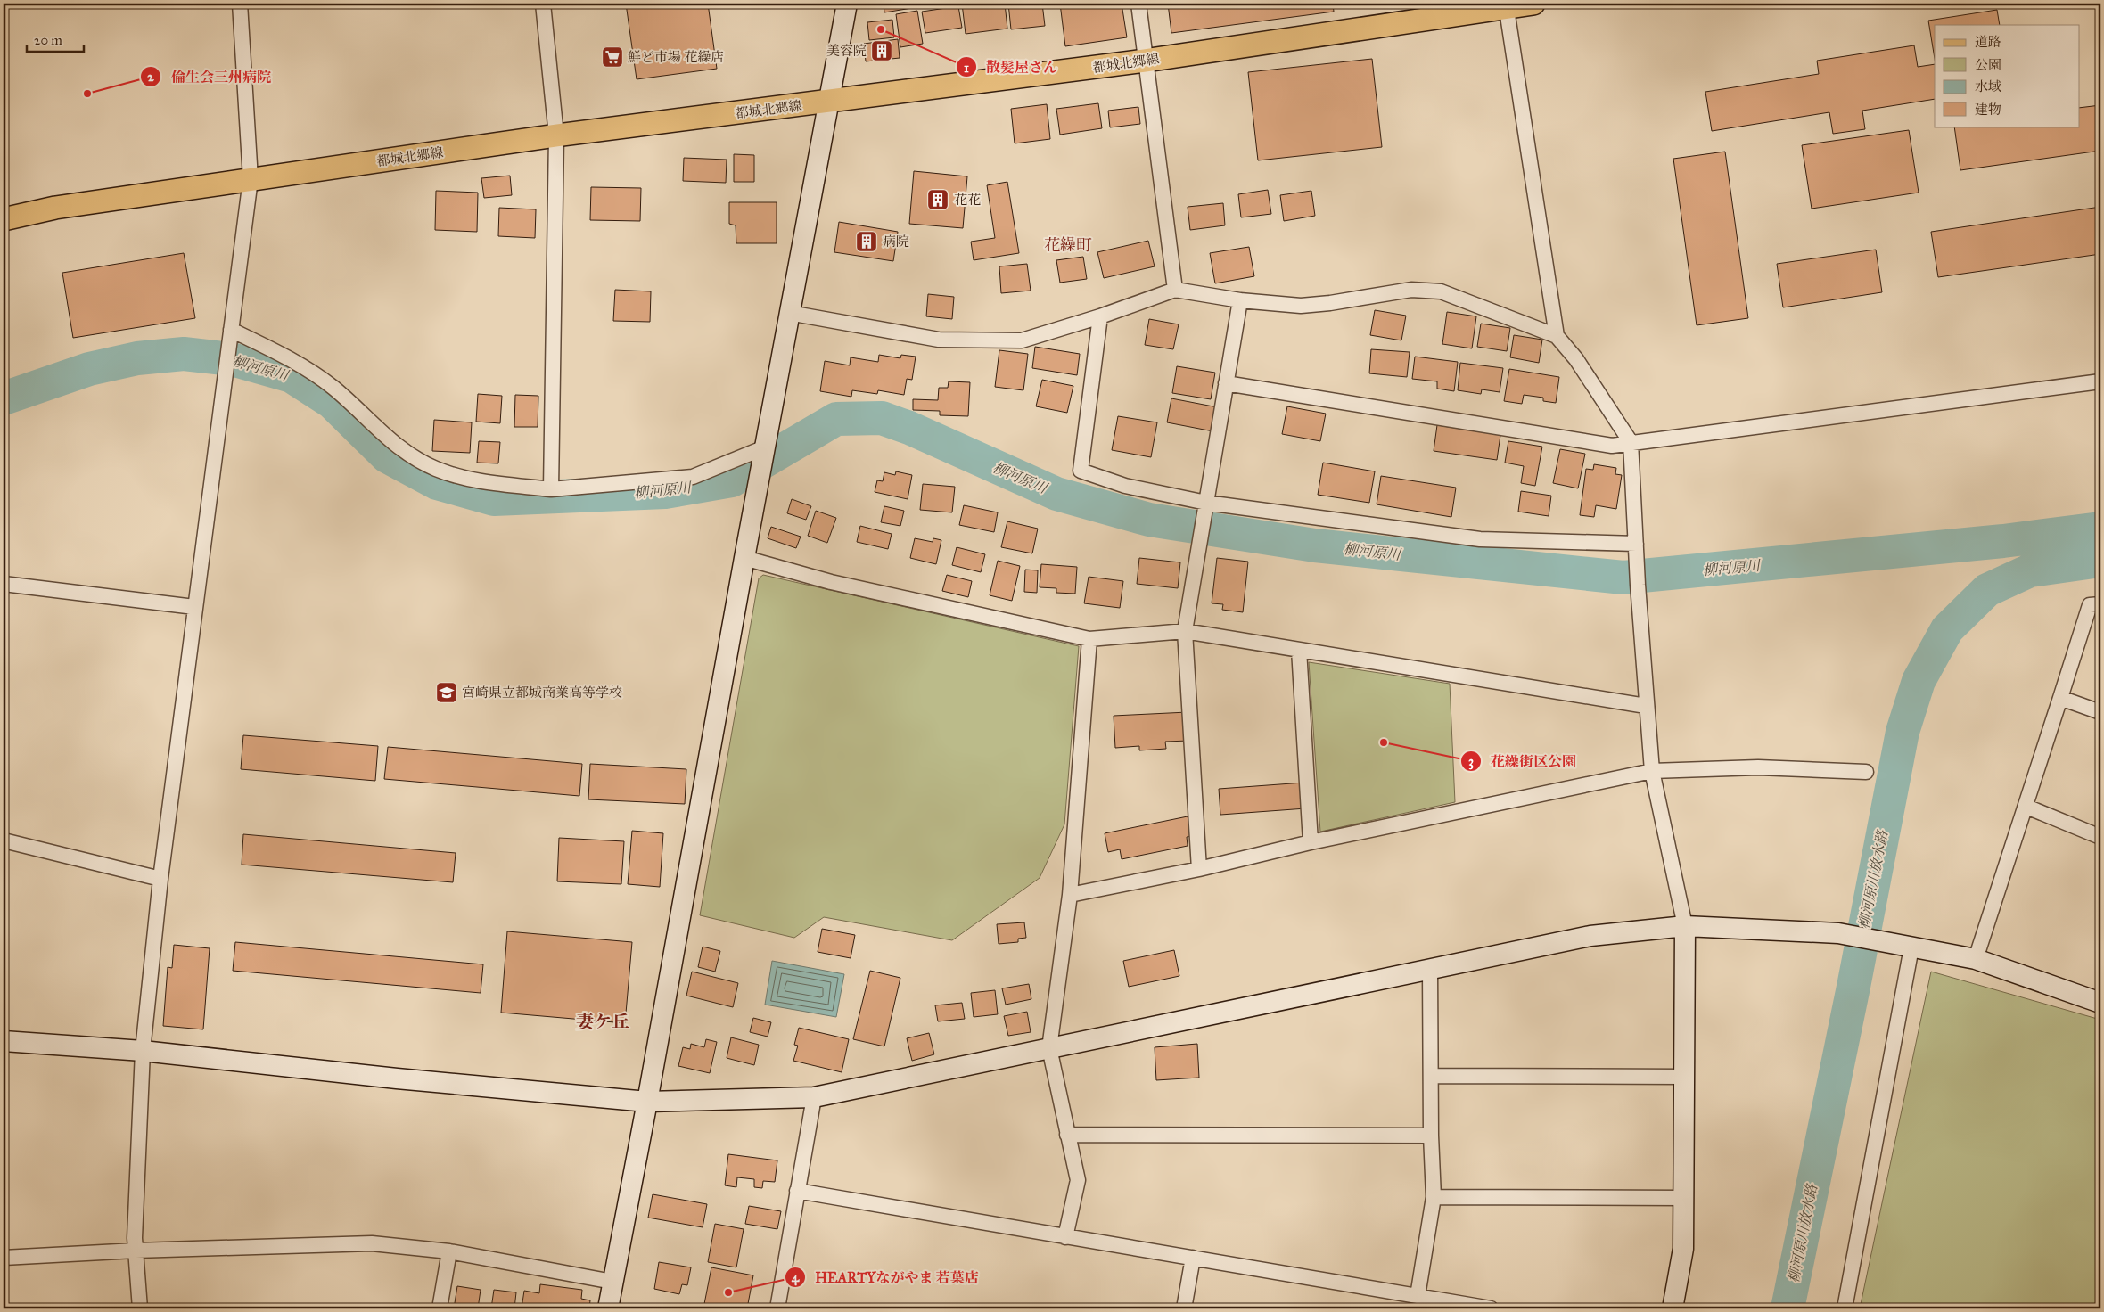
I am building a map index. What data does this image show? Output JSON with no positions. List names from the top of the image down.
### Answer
{
  "streets": {
    "main road": ["都城北郷線"]
  },
  "districts": ["花繰町", "妻ケ丘"],
  "water": ["柳河原川", "柳河原川放水路"],
  "places": {
    "other": [
      "散髪屋さん",
      "倫生会三州病院",
      "花繰街区公園",
      "HEARTYながやま 若葉店"
    ],
    "building": ["美容院", "花花", "病院"],
    "supermarket": ["鮮ど市場 花繰店"],
    "school or university": ["宮崎県立都城商業高等学校"]
  },
  "legend": [
    "道路",
    "公園",
    "水域",
    "建物"
  ],
  "scale_bar": "20 m"
}
